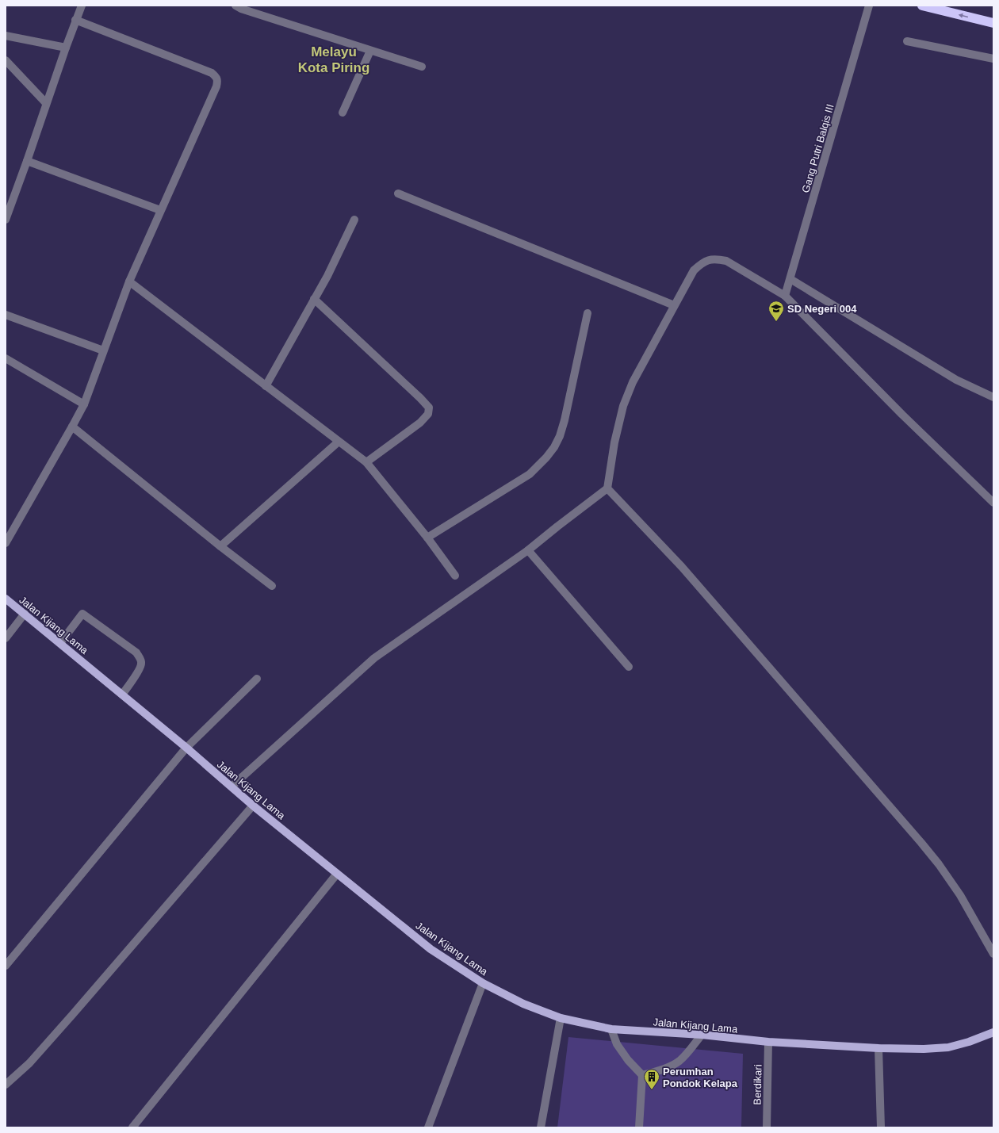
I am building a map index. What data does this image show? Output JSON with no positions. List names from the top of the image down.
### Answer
{
  "streets": {
    "main road": ["Jalan Kijang Lama"],
    "street": ["Gang Putri Balqis III", "Berdikari"]
  },
  "crossings": [
    ["Jalan Kijang Lama", "Berdikari"]
  ],
  "districts": ["Melayu Kota Piring"],
  "places": {
    "school or university": ["SD Negeri 004"],
    "building": ["Perumhan Pondok Kelapa"]
  }
}
